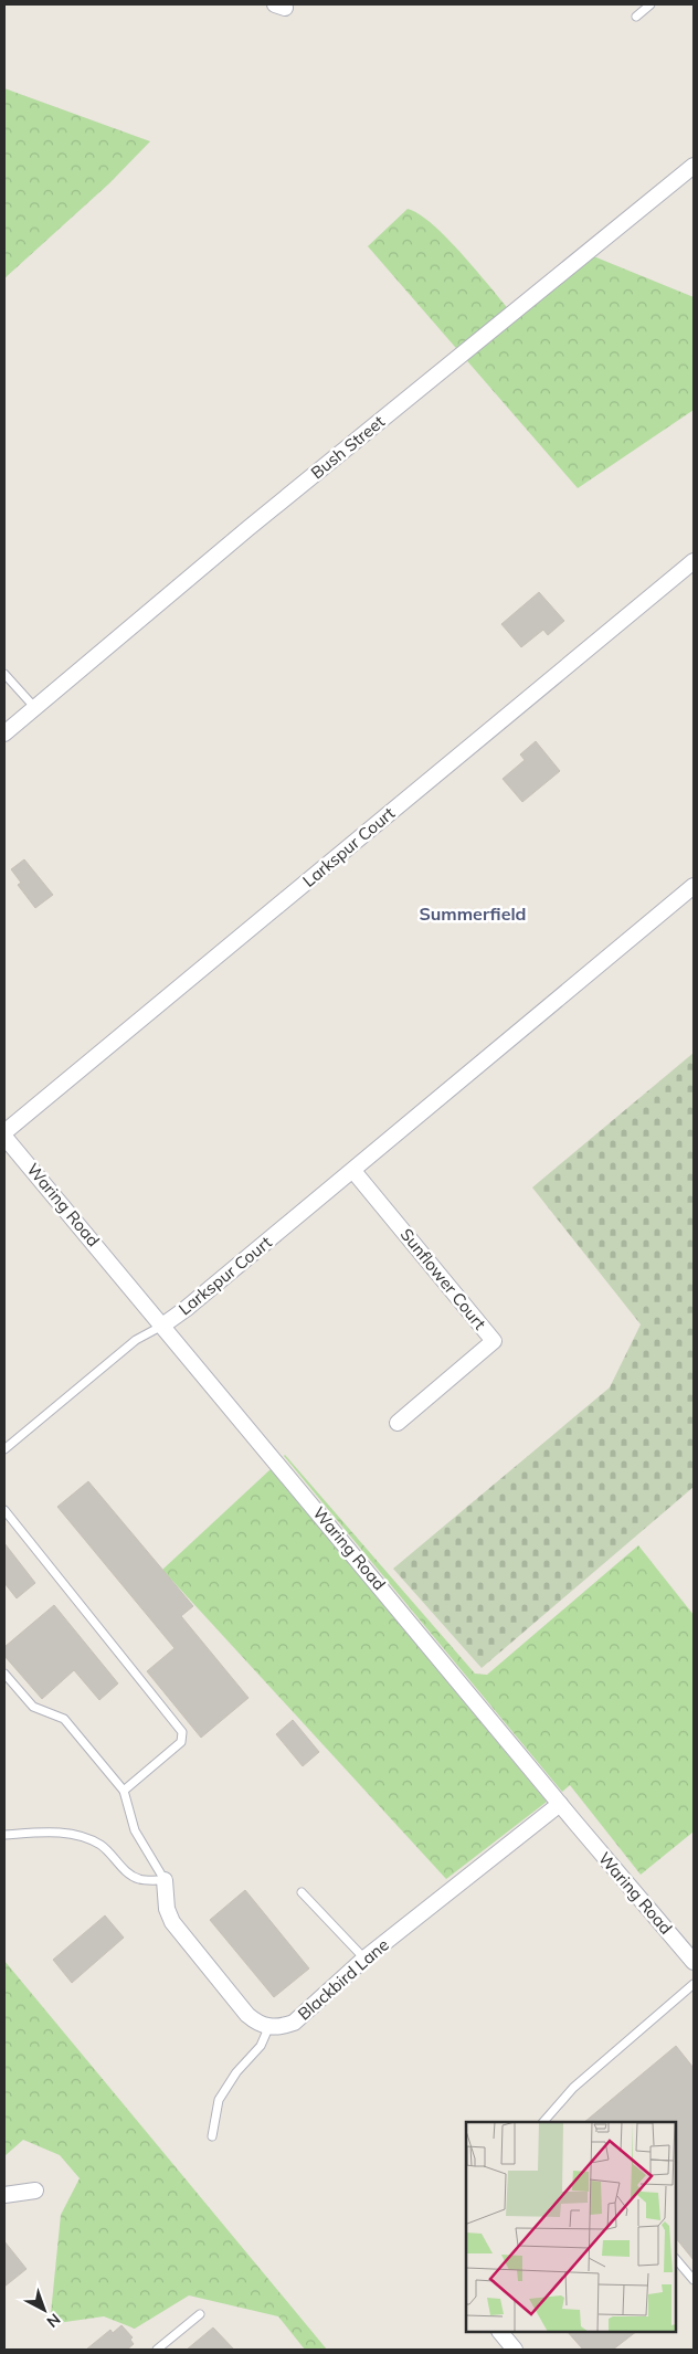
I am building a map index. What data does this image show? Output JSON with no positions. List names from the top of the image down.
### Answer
{
  "streets": {
    "street": [
      "Bush Street",
      "Larkspur Court",
      "Waring Road",
      "Sunflower Court",
      "Blackbird Lane"
    ]
  },
  "crossings": [
    ["Larkspur Court", "Waring Road"],
    ["Larkspur Court", "Sunflower Court"],
    ["Waring Road", "Blackbird Lane"]
  ],
  "districts": ["Summerfield"],
  "north": "bottom right"
}
